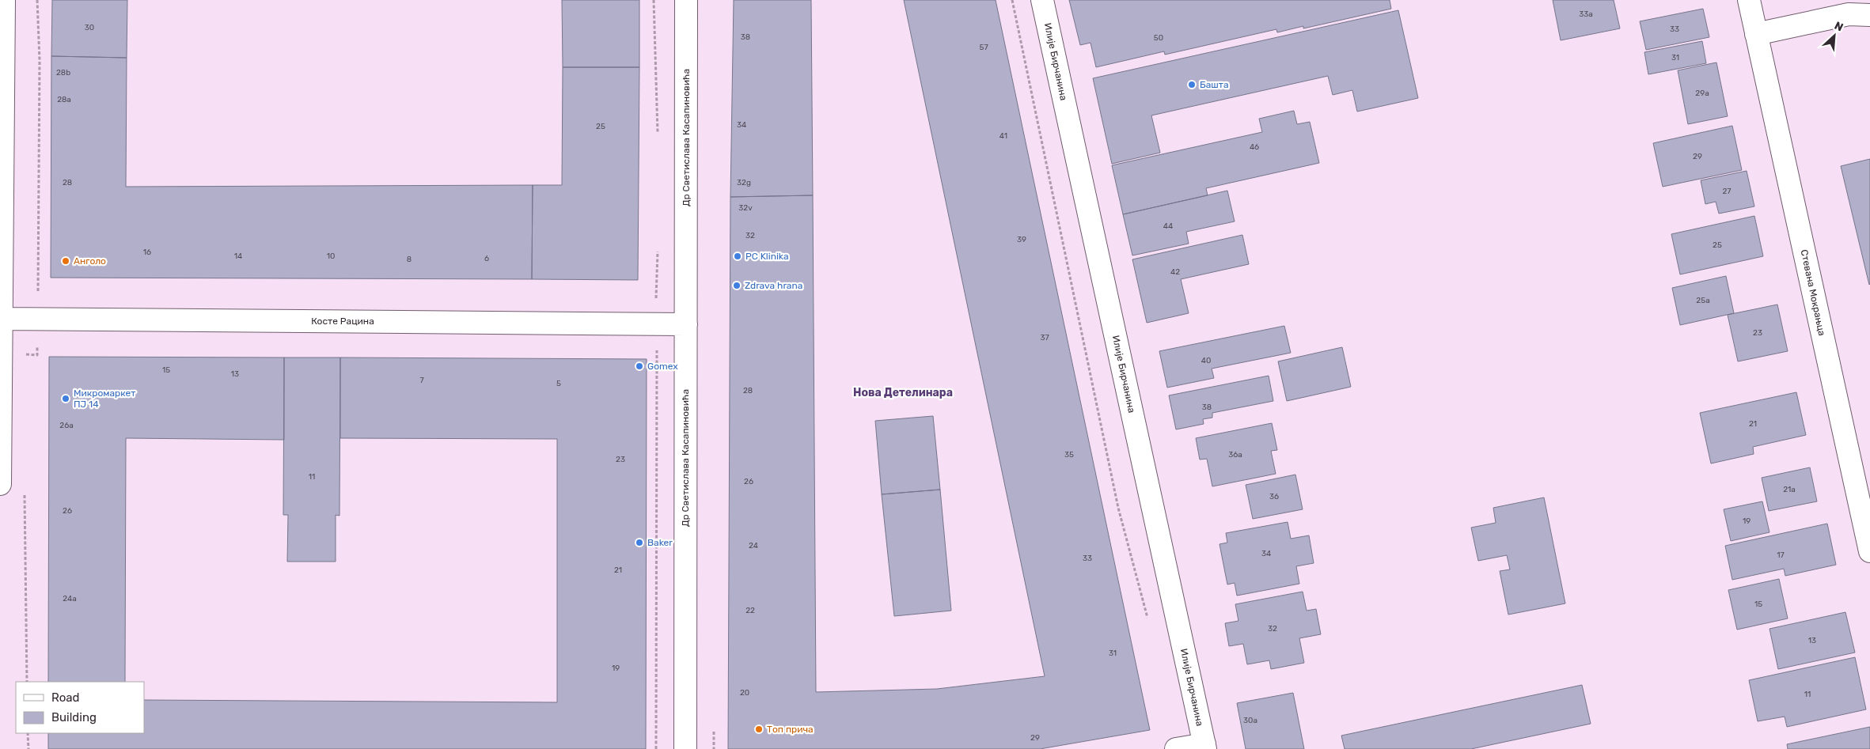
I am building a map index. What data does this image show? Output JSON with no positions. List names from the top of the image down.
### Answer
{
  "streets": {
    "street": [
      "Илије Бирчанина",
      "Др Светислава Касапиновића",
      "Стевана Мокрањца",
      "Косте Рацина"
    ]
  },
  "crossings": [
    ["Др Светислава Касапиновића", "Косте Рацина"]
  ],
  "districts": ["Нова Детелинара"],
  "places": [
    "Башта",
    "PC Klinika",
    "Анголо",
    "Zdrava hrana",
    "Gomex",
    "Микромаркет ПЈ 14",
    "Baker",
    "Топ прича"
  ],
  "house_numbers": [
    "33a",
    "30",
    "33",
    "38",
    "50",
    "57",
    "31",
    "28b",
    "29a",
    "28a",
    "34",
    "25",
    "41",
    "46",
    "29",
    "28",
    "32g",
    "27",
    "32v",
    "44",
    "32",
    "39",
    "25",
    "16",
    "14",
    "10",
    "6",
    "8",
    "42",
    "25a",
    "23",
    "37",
    "40",
    "15",
    "13",
    "7",
    "5",
    "28",
    "38",
    "21",
    "26a",
    "35",
    "36a",
    "23",
    "11",
    "26",
    "21a",
    "36",
    "26",
    "19",
    "24",
    "34",
    "17",
    "33",
    "21",
    "24a",
    "15",
    "22",
    "32",
    "13",
    "31",
    "19",
    "20",
    "11",
    "30a",
    "29"
  ],
  "legend": ["Road", "Building"],
  "north": "top right"
}
